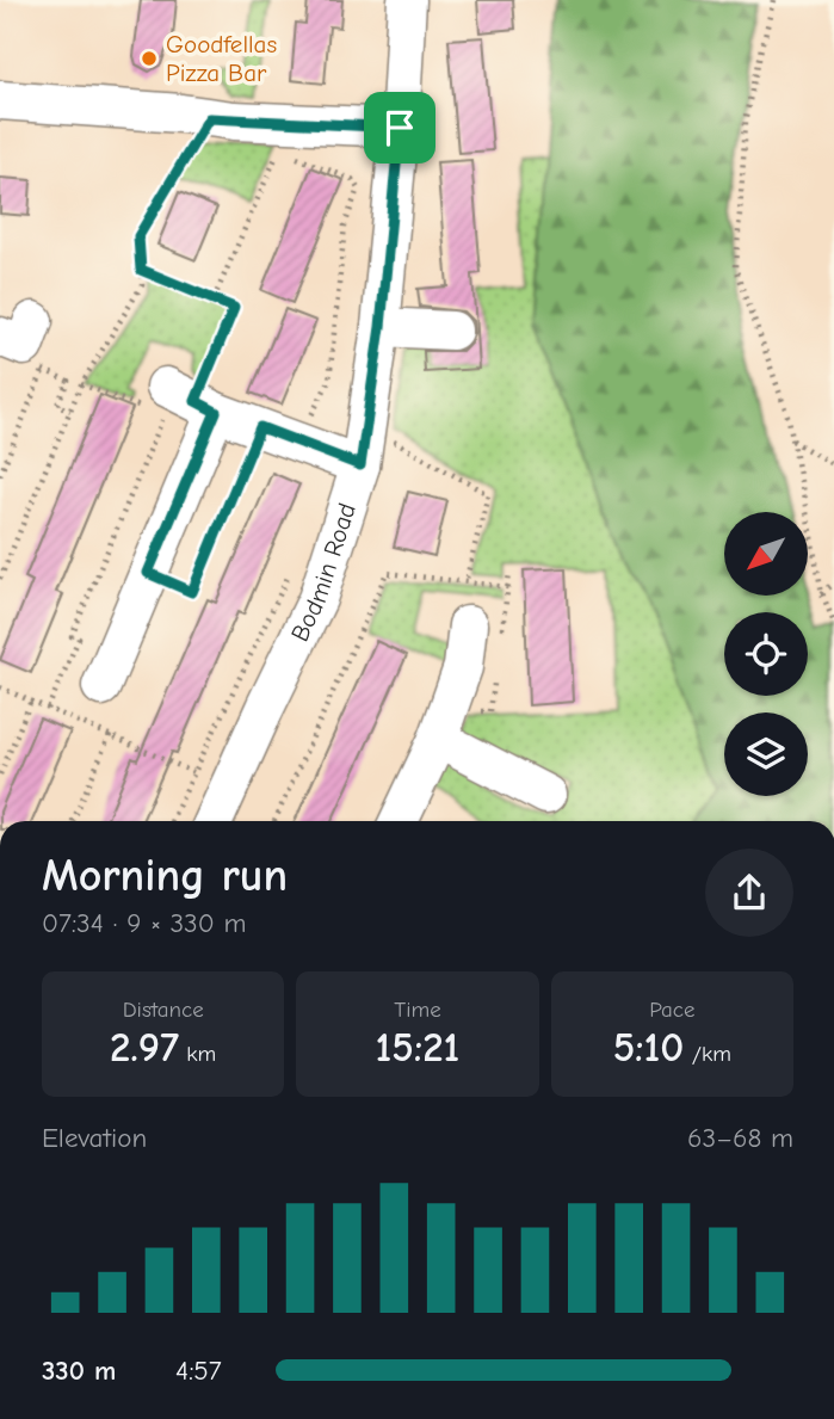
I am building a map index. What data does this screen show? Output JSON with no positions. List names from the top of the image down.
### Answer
{
  "streets": {
    "street": ["Bodmin Road"]
  },
  "places": ["Goodfellas Pizza Bar"],
  "north": "bottom left",
  "page": {
    "heading": ["Morning run", "07:34 · 9 × 330 m"],
    "stats": [
      ["Distance", "2.97 km"],
      ["Time", "15:21"],
      ["Pace", "5:10 /km"]
    ],
    "chart": ["Elevation", "63–68 m"],
    "list": [
      {
        "name": "330 m",
        "note": "4:57"
      }
    ]
  }
}
